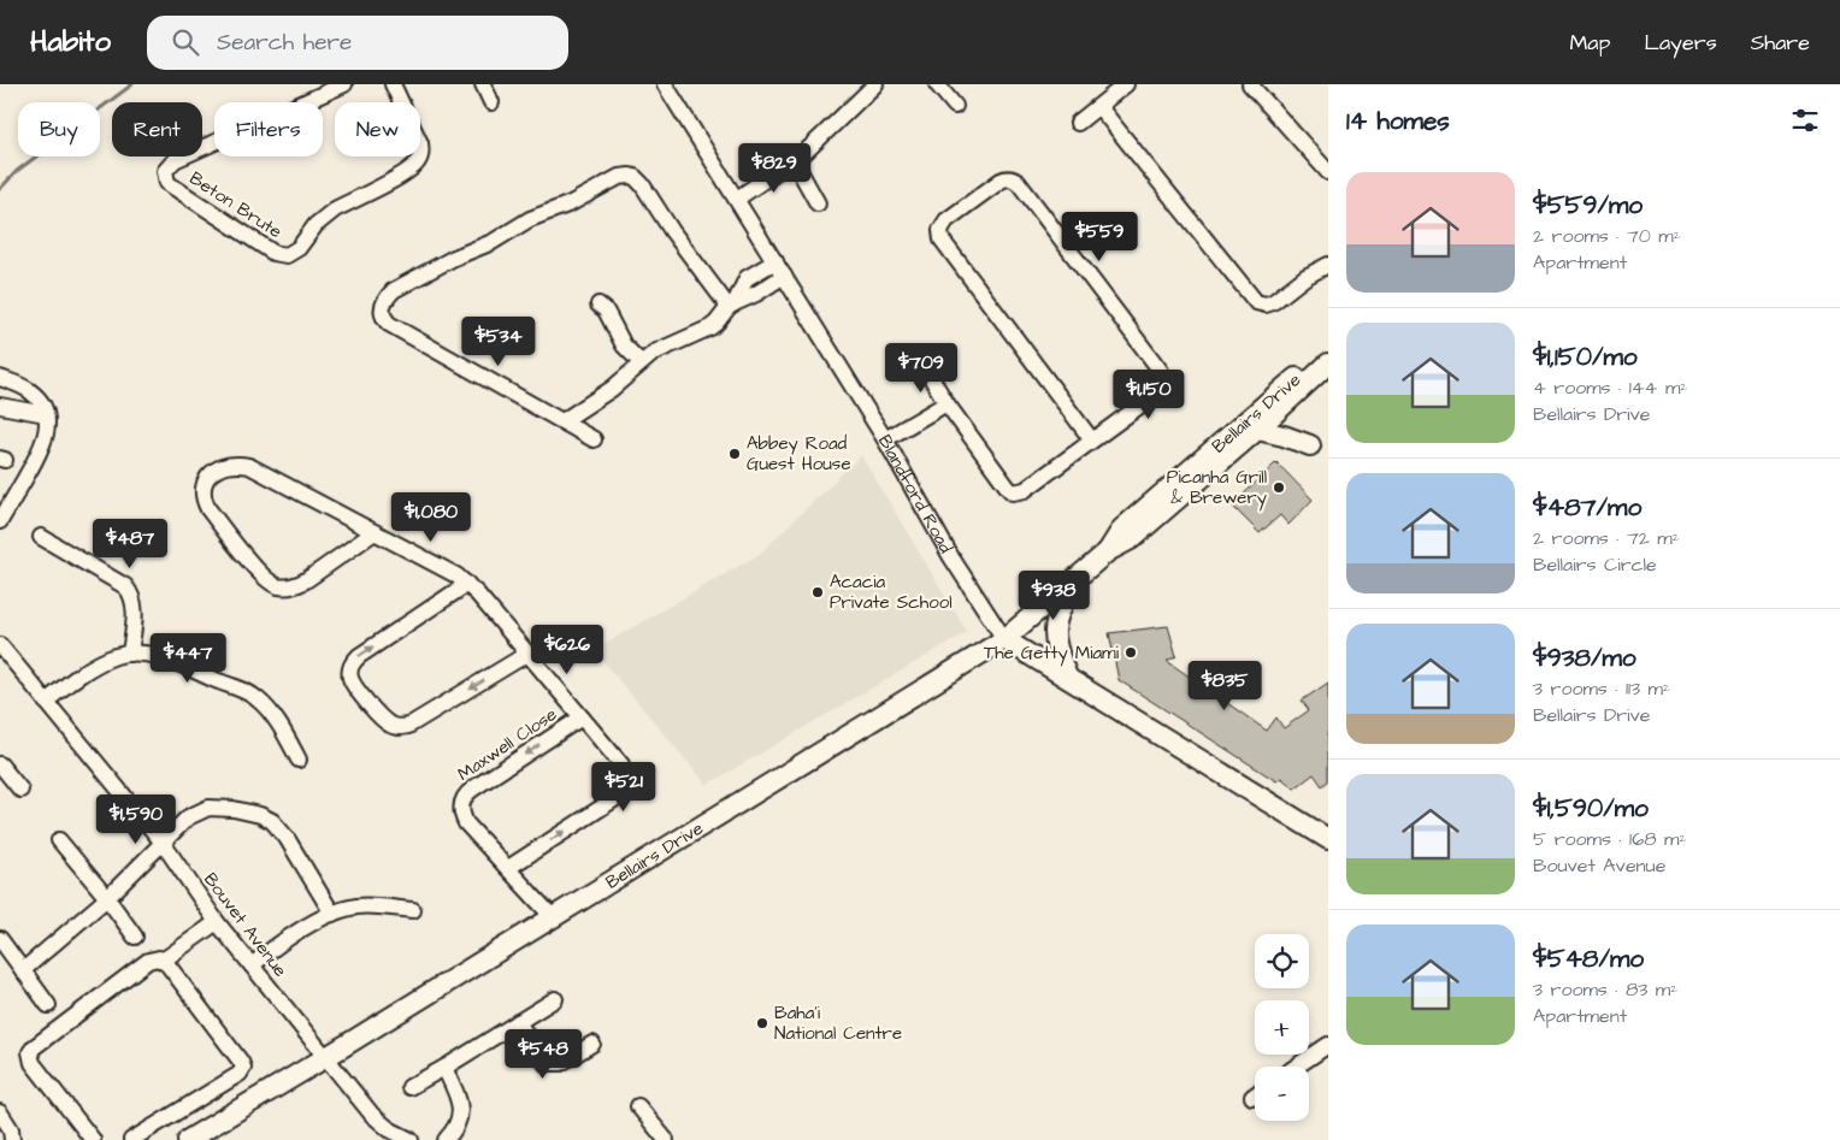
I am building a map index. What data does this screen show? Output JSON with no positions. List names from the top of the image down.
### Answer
{
  "streets": {
    "street": [
      "Beton Brute",
      "Bellairs Drive",
      "Blandford Road",
      "Maxwell Close",
      "Bouvet Avenue"
    ]
  },
  "crossings": [
    ["Bellairs Drive", "Blandford Road"],
    ["Bellairs Drive", "Maxwell Close"],
    ["Bellairs Drive", "Bouvet Avenue"]
  ],
  "places": [
    "Abbey Road Guest House",
    "Picanha Grill & Brewery",
    "Acacia Private School",
    "The Getty Miami",
    "Baha'i National Centre"
  ],
  "page": {
    "header": "Habito",
    "search": "Search here",
    "nav": ["Map", "Layers", "Share"],
    "heading": "14 homes",
    "chip": [
      "Buy",
      "Rent",
      "Filters",
      "New"
    ],
    "price": [
      "$829",
      "$559",
      "$534",
      "$709",
      "$1,150",
      "$1,080",
      "$487",
      "$938",
      "$626",
      "$447",
      "$835",
      "$521",
      "$1,590",
      "$548"
    ],
    "list": [
      {
        "name": "$559/mo",
        "note": "2 rooms · 70 m² · Apartment"
      },
      {
        "name": "$1,150/mo",
        "note": "4 rooms · 144 m² · Bellairs Drive"
      },
      {
        "name": "$487/mo",
        "note": "2 rooms · 72 m² · Bellairs Circle"
      },
      {
        "name": "$938/mo",
        "note": "3 rooms · 113 m² · Bellairs Drive"
      },
      {
        "name": "$1,590/mo",
        "note": "5 rooms · 168 m² · Bouvet Avenue"
      },
      {
        "name": "$548/mo",
        "note": "3 rooms · 83 m² · Apartment"
      }
    ],
    "map_buttons": ["+", "−"]
  }
}
